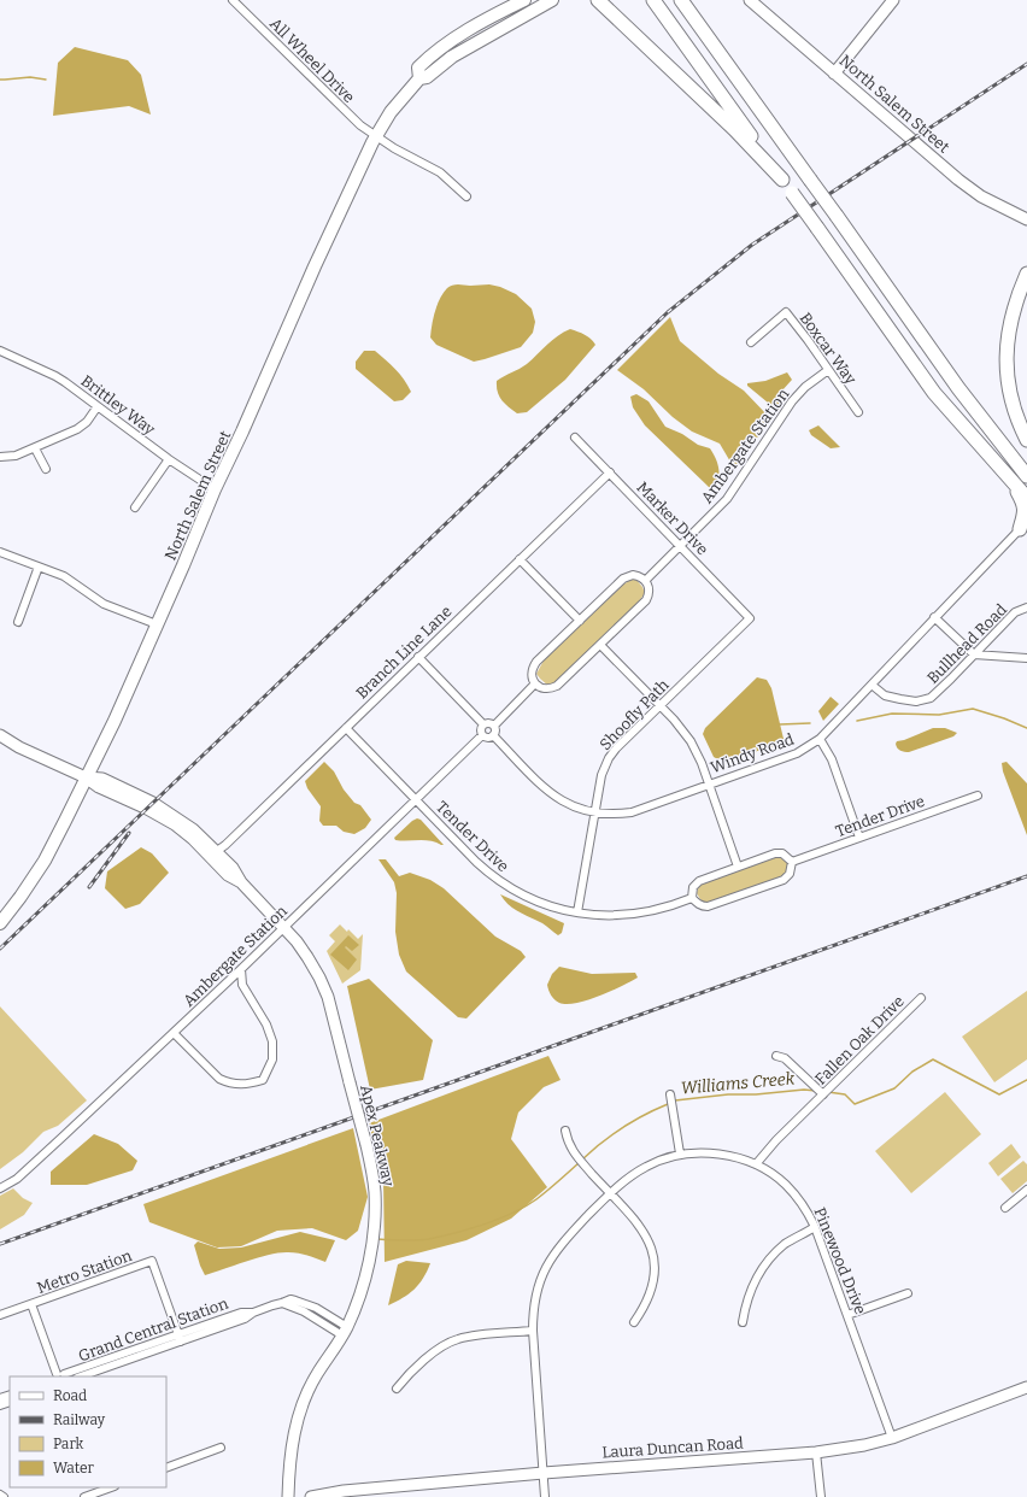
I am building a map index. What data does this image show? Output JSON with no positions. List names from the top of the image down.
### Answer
{
  "streets": {
    "main road": ["North Salem Street", "Apex Peakway", "Laura Duncan Road"],
    "street": [
      "All Wheel Drive",
      "Boxcar Way",
      "Brittley Way",
      "Ambergate Station",
      "Marker Drive",
      "Bullhead Road",
      "Branch Line Lane",
      "Shoofly Path",
      "Windy Road",
      "Tender Drive",
      "Fallen Oak Drive",
      "Pinewood Drive",
      "Metro Station",
      "Grand Central Station"
    ]
  },
  "crossings": [
    ["All Wheel Drive", "North Salem Street"],
    ["North Salem Street", "Brittley Way"],
    ["North Salem Street", "Apex Peakway"],
    ["Boxcar Way", "Ambergate Station"],
    ["Ambergate Station", "Marker Drive"],
    ["Ambergate Station", "Windy Road"],
    ["Ambergate Station", "Tender Drive"],
    ["Ambergate Station", "Apex Peakway"],
    ["Marker Drive", "Branch Line Lane"],
    ["Marker Drive", "Shoofly Path"],
    ["Bullhead Road", "Windy Road"],
    ["Branch Line Lane", "Tender Drive"],
    ["Branch Line Lane", "Apex Peakway"],
    ["Shoofly Path", "Windy Road"],
    ["Shoofly Path", "Tender Drive"],
    ["Fallen Oak Drive", "Pinewood Drive"],
    ["Apex Peakway", "Grand Central Station"],
    ["Pinewood Drive", "Laura Duncan Road"],
    ["Metro Station", "Grand Central Station"]
  ],
  "water": ["Williams Creek"],
  "legend": [
    "Road",
    "Railway",
    "Park",
    "Water"
  ]
}
